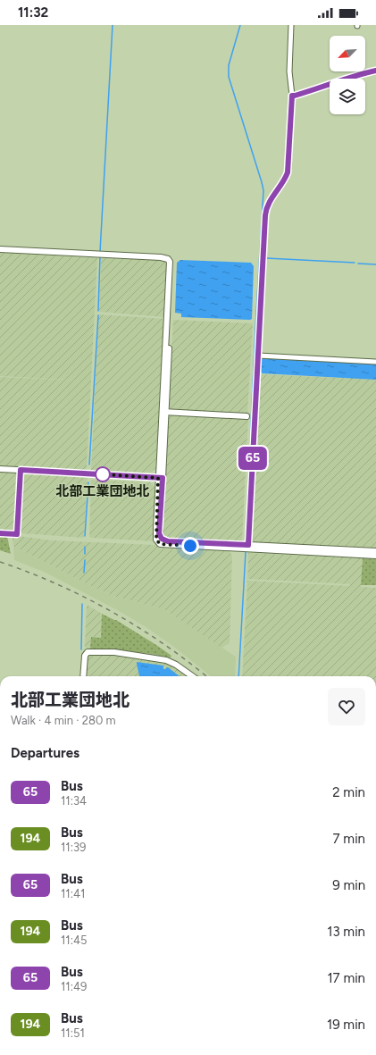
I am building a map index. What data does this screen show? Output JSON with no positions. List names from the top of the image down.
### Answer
{
  "places": ["北部工業団地北"],
  "lines": ["bus line 65"],
  "north": "bottom left",
  "page": {
    "status": "11:32",
    "on_map": "65",
    "heading": [
      ["北部工業団地北", "Walk · 4 min · 280 m"],
      "Departures"
    ],
    "list": [
      {
        "mark": "65",
        "name": "Bus",
        "note": "11:34",
        "value": "2 min"
      },
      {
        "mark": "194",
        "name": "Bus",
        "note": "11:39",
        "value": "7 min"
      },
      {
        "mark": "65",
        "name": "Bus",
        "note": "11:41",
        "value": "9 min"
      },
      {
        "mark": "194",
        "name": "Bus",
        "note": "11:45",
        "value": "13 min"
      },
      {
        "mark": "65",
        "name": "Bus",
        "note": "11:49",
        "value": "17 min"
      },
      {
        "mark": "194",
        "name": "Bus",
        "note": "11:51",
        "value": "19 min"
      }
    ]
  }
}
